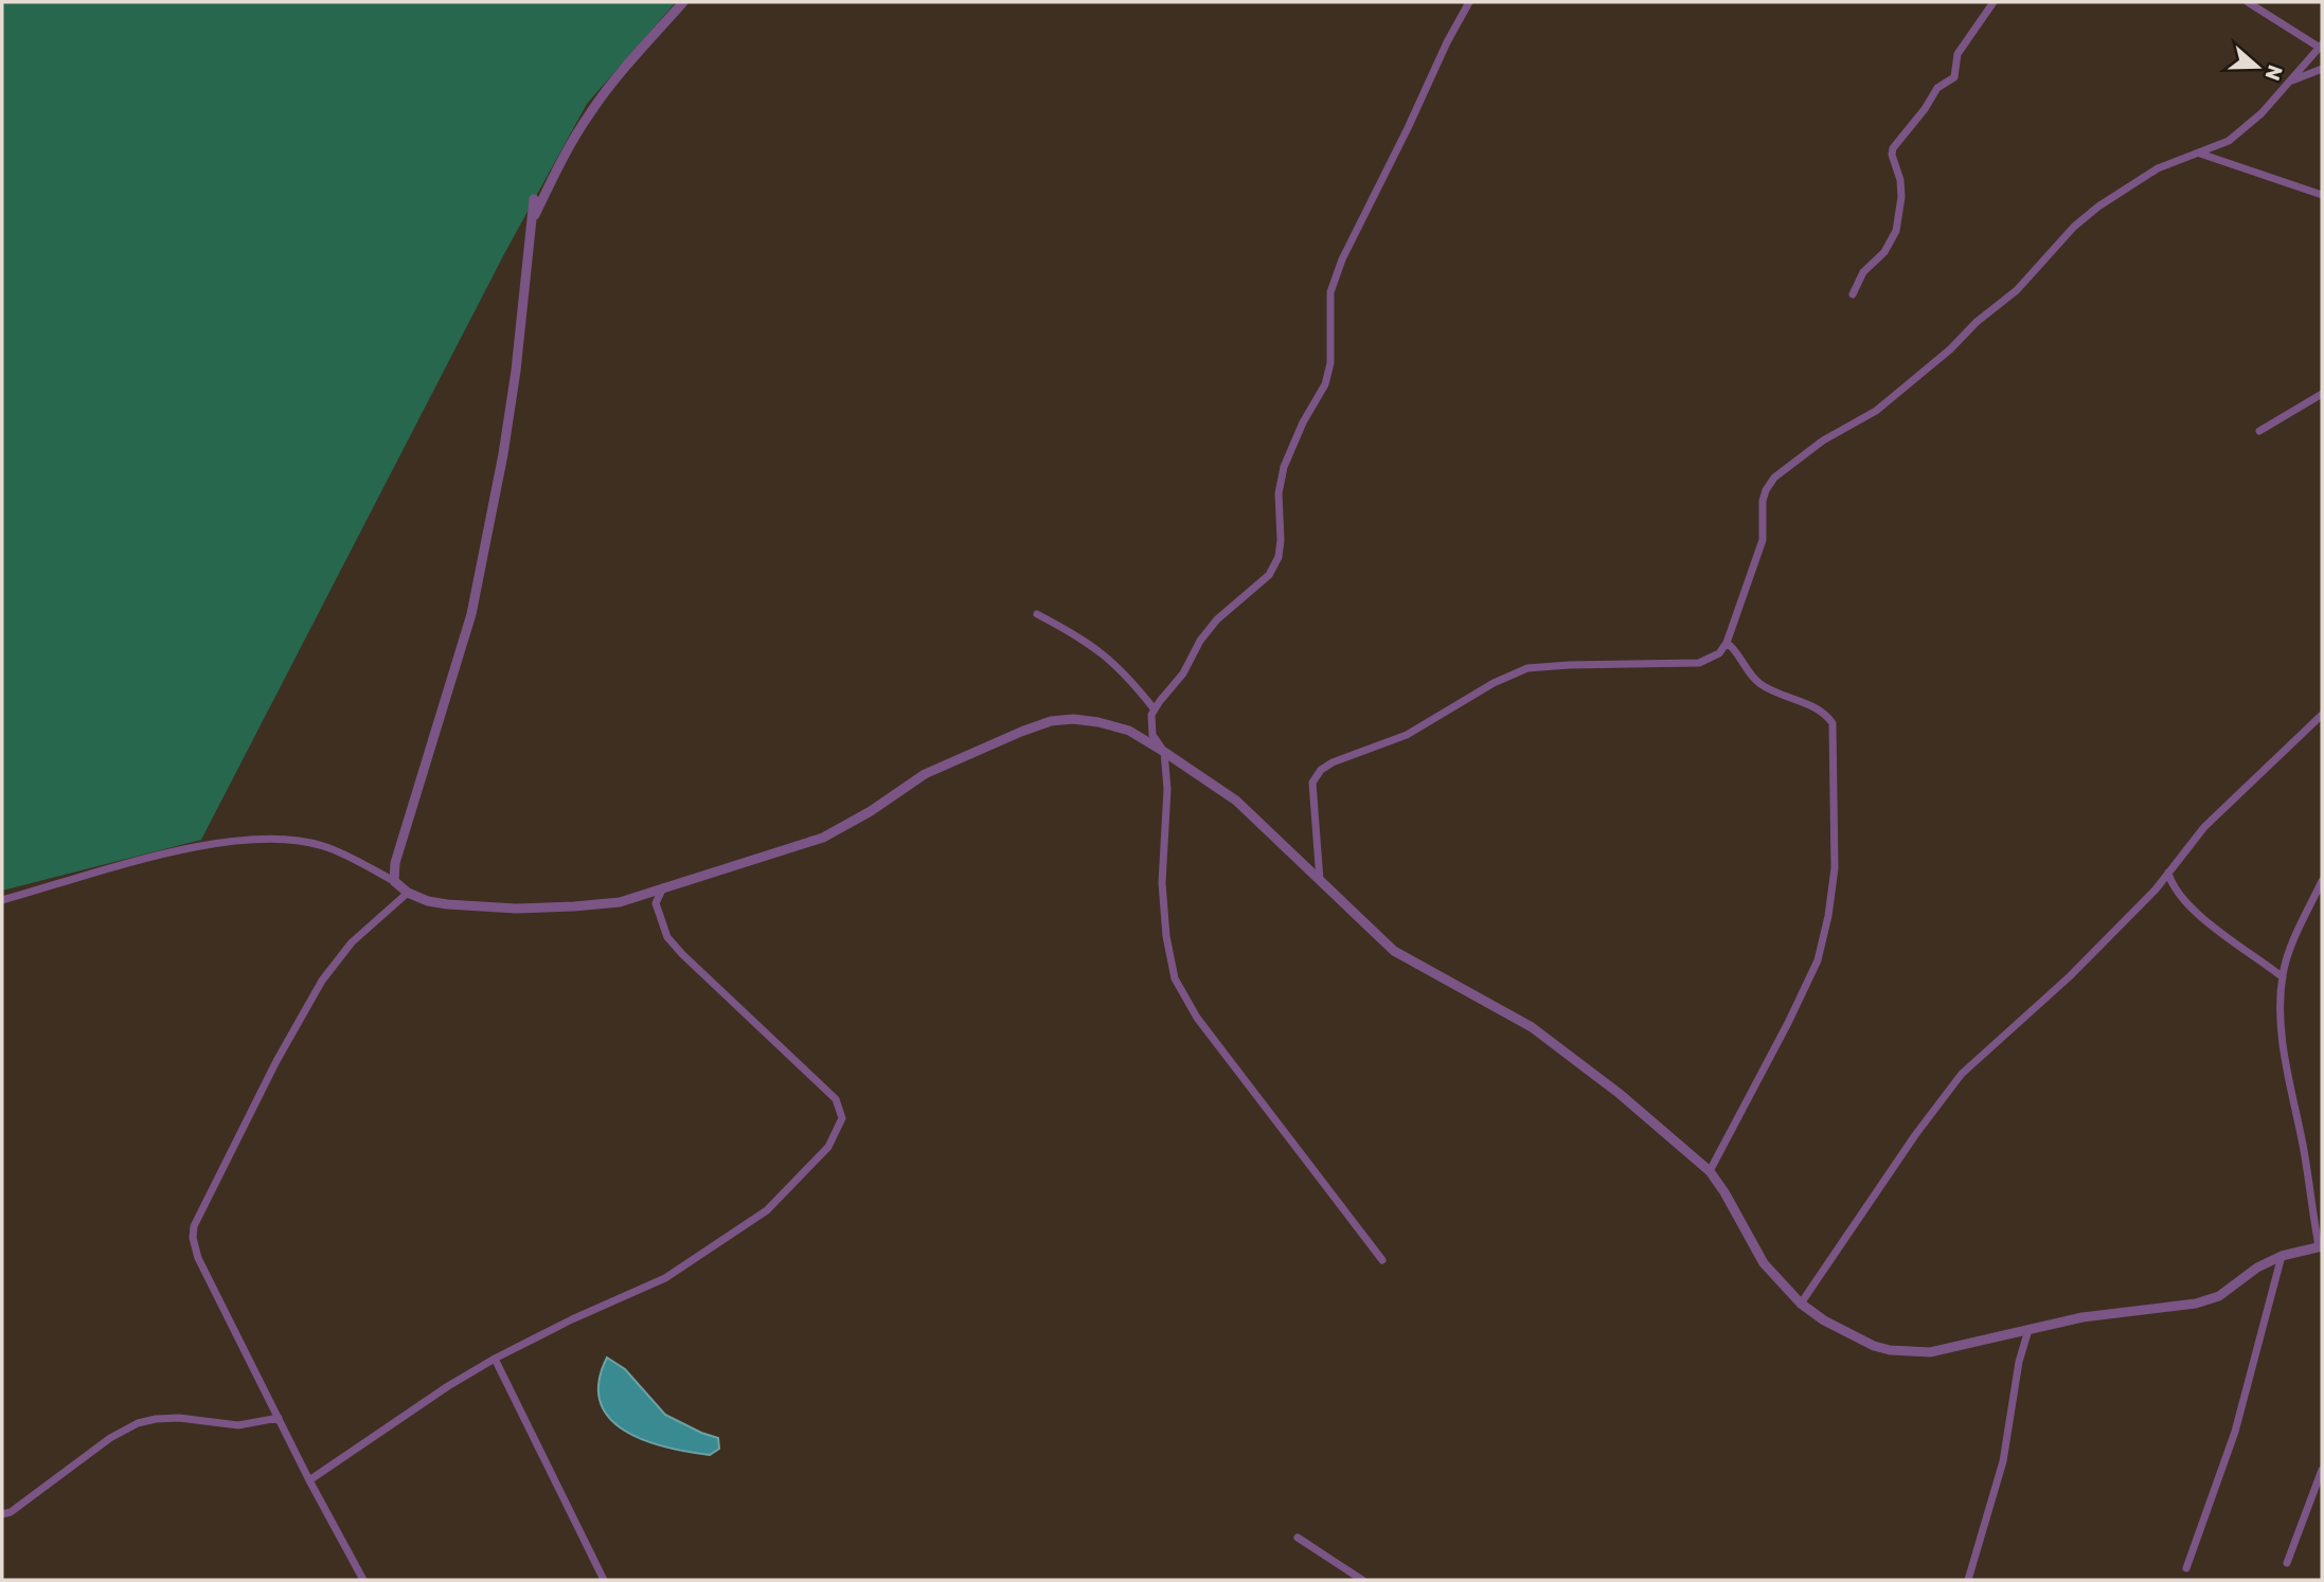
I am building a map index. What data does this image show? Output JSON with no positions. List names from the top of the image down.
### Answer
{
  "north": "right"
}
